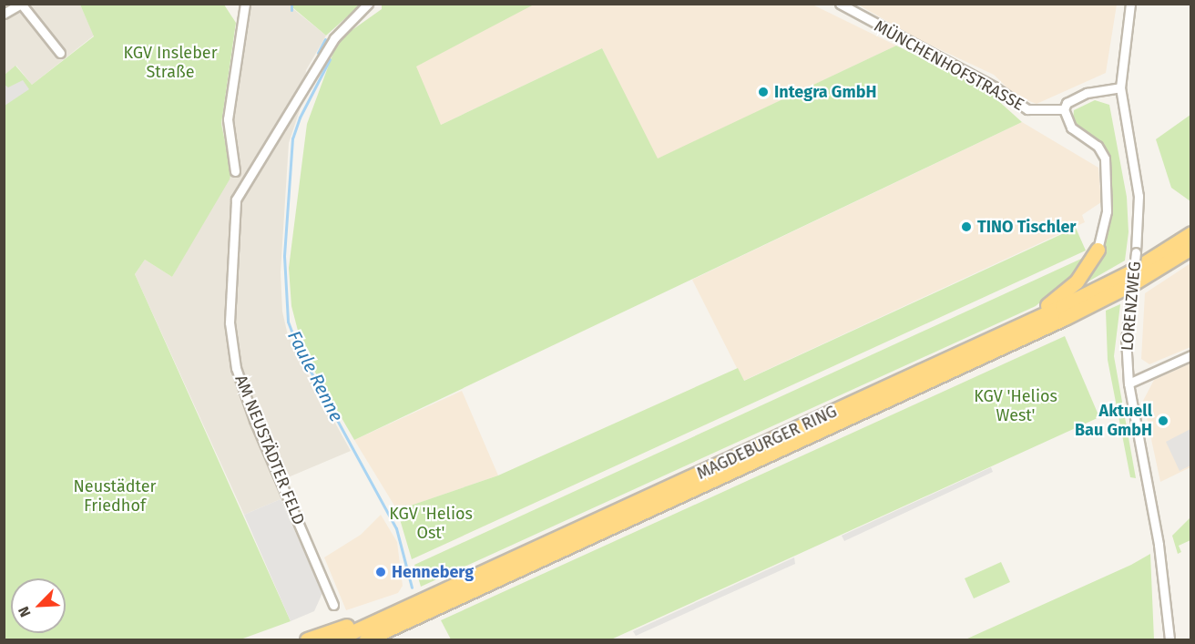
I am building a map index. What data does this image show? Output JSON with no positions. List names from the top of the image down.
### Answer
{
  "streets": {
    "highway": ["MAGDEBURGER RING"],
    "street": ["MÜNCHENHOFSTRASSE", "LORENZWEG", "AM NEUSTÄDTER FELD"]
  },
  "water": ["Faule Renne"],
  "parks": [
    "KGV Insleber Straße",
    "KGV 'Helios West'",
    "Neustädter Friedhof",
    "KGV 'Helios Ost'"
  ],
  "places": [
    "Integra GmbH",
    "TINO Tischler",
    "Aktuell Bau GmbH",
    "Henneberg"
  ],
  "north": "bottom left"
}
